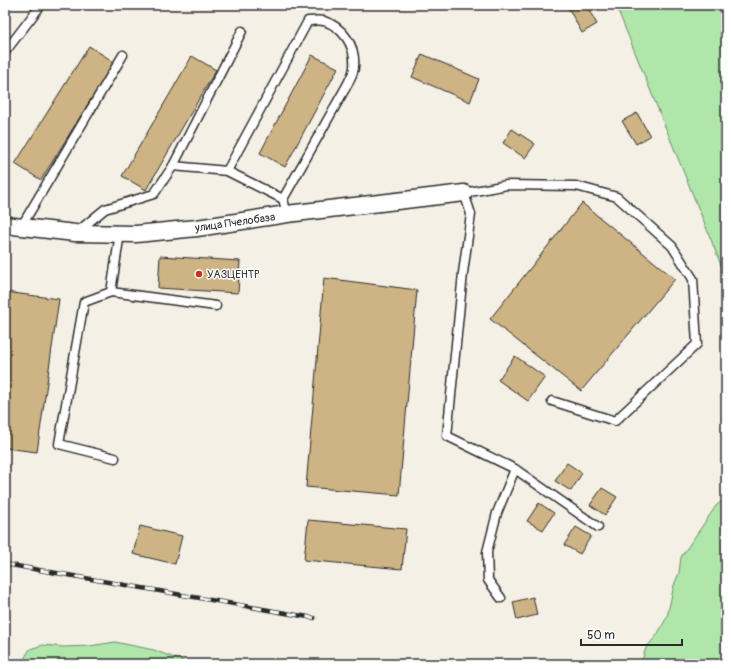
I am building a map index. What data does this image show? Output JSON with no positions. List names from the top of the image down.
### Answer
{
  "streets": {
    "street": ["улица Пчелобаза"]
  },
  "places": ["УАЗЦЕНТР"],
  "scale_bar": "50 m"
}
